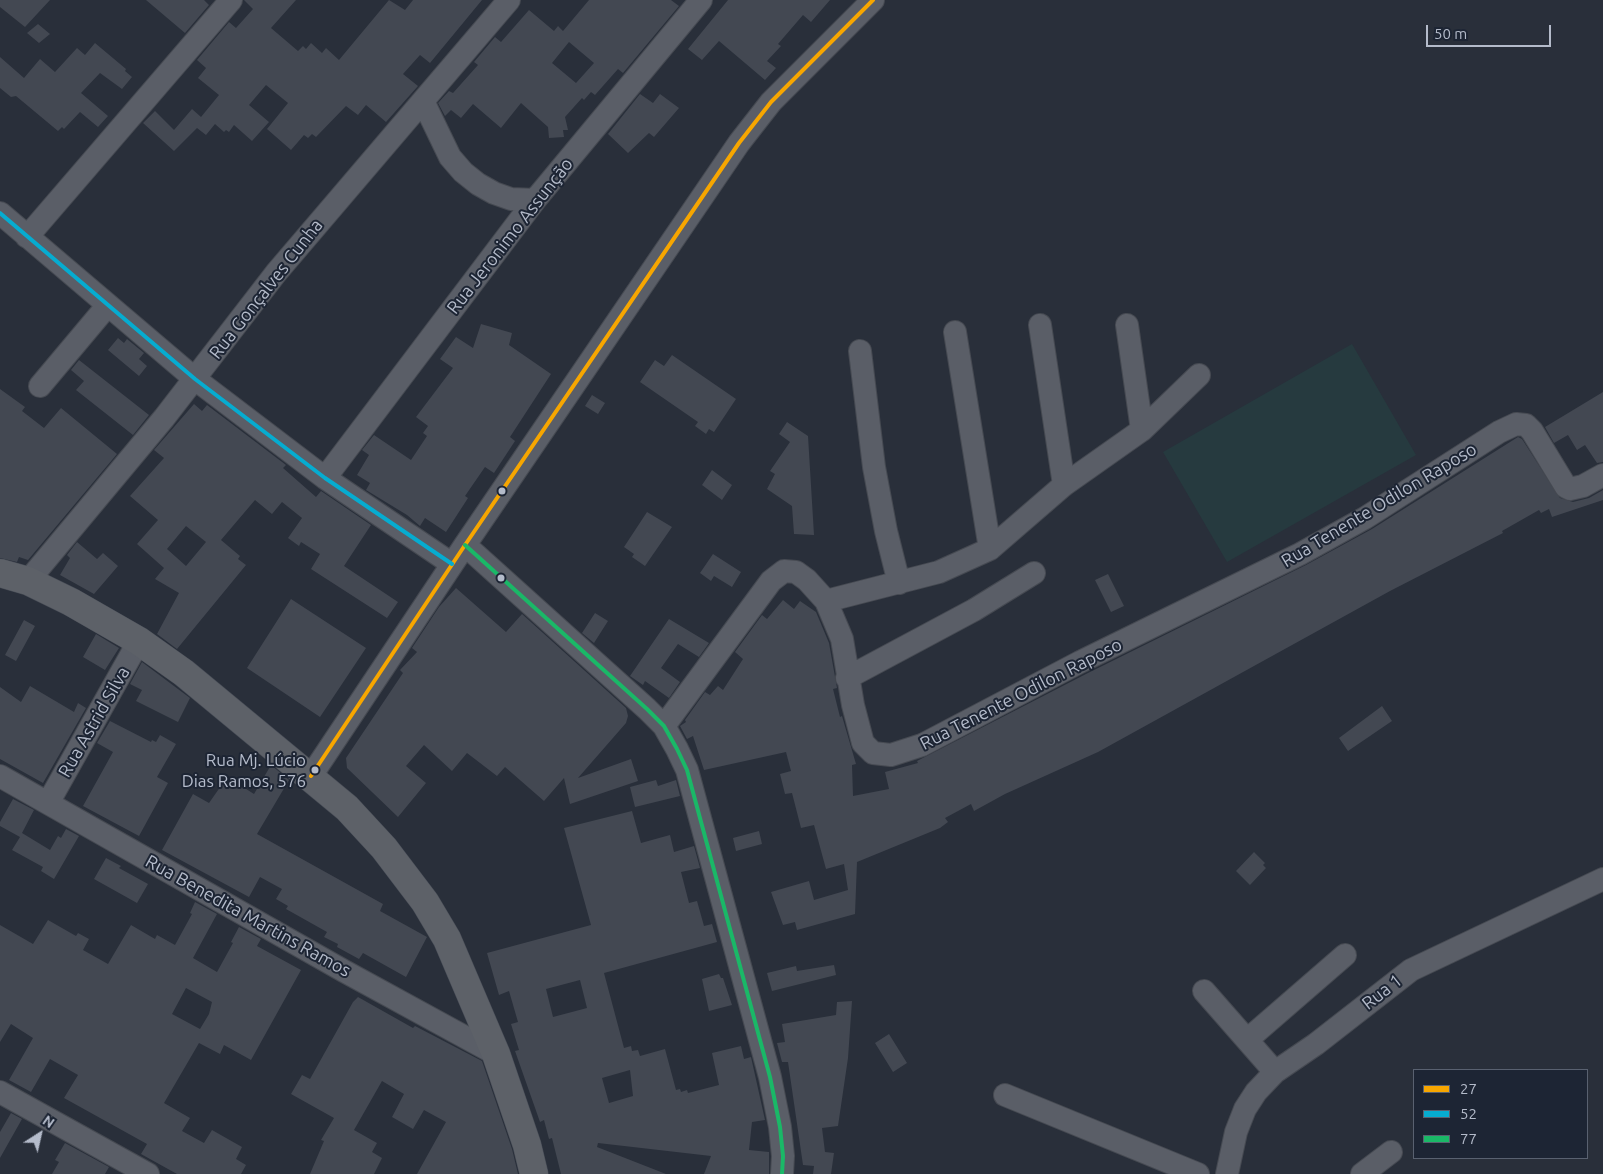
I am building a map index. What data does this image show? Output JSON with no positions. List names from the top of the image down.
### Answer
{
  "streets": {
    "street": [
      "Rua Jeronimo Assunção",
      "Rua Gonçalves Cunha",
      "Rua Tenente Odilon Raposo",
      "Rua Astrid Silva",
      "Rua Benedita Martins Ramos",
      "Rua 1"
    ]
  },
  "crossings": [
    ["Rua Astrid Silva", "Rua Benedita Martins Ramos"]
  ],
  "places": ["Rua Mj. Lúcio Dias Ramos, 576"],
  "lines": ["transit line 27", "transit line 52", "transit line 77"],
  "legend": ["27", "52", "77"],
  "scale_bar": "50 m",
  "north": "top right"
}
